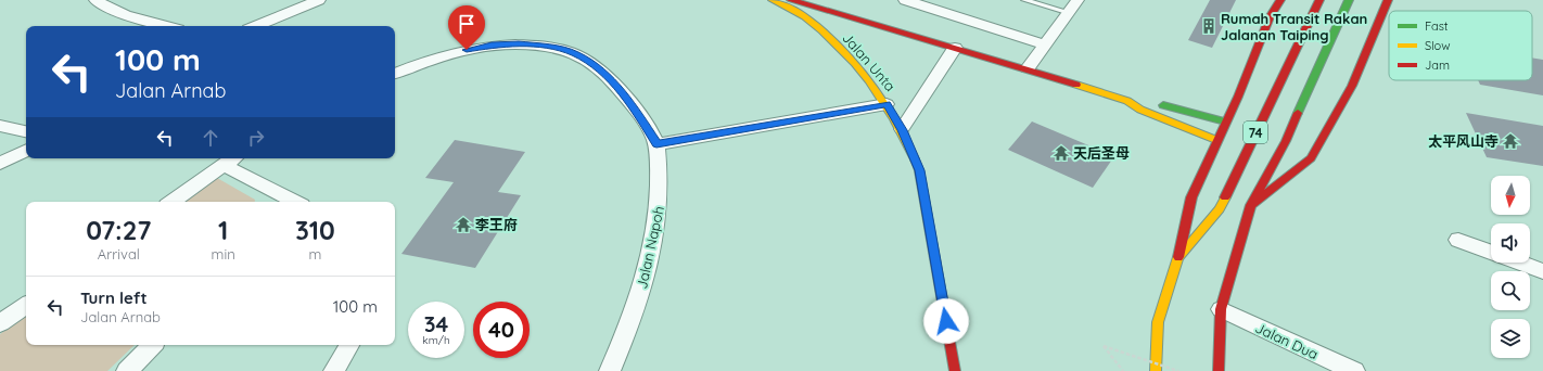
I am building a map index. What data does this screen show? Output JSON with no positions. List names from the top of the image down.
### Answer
{
  "streets": {
    "main road": ["Jalan Unta", "74"],
    "street": ["Jalan Napoh", "Jalan Dua"]
  },
  "crossings": [
    ["74", "Jalan Dua"]
  ],
  "places": {
    "building": ["Rumah Transit Rakan Jalanan Taiping"],
    "temple": ["太平风山寺", "天后圣母", "李王府"]
  },
  "legend": ["Fast", "Slow", "Jam"],
  "north": "bottom",
  "page": {
    "turn": ["100 m", "Jalan Arnab"],
    "eta": [
      "07:27",
      "Arrival",
      "1",
      "min",
      "310",
      "m"
    ],
    "list": [
      {
        "name": "Turn left",
        "note": "Jalan Arnab",
        "value": "100 m"
      }
    ],
    "speed": "34 km/h",
    "limit": "40"
  }
}
